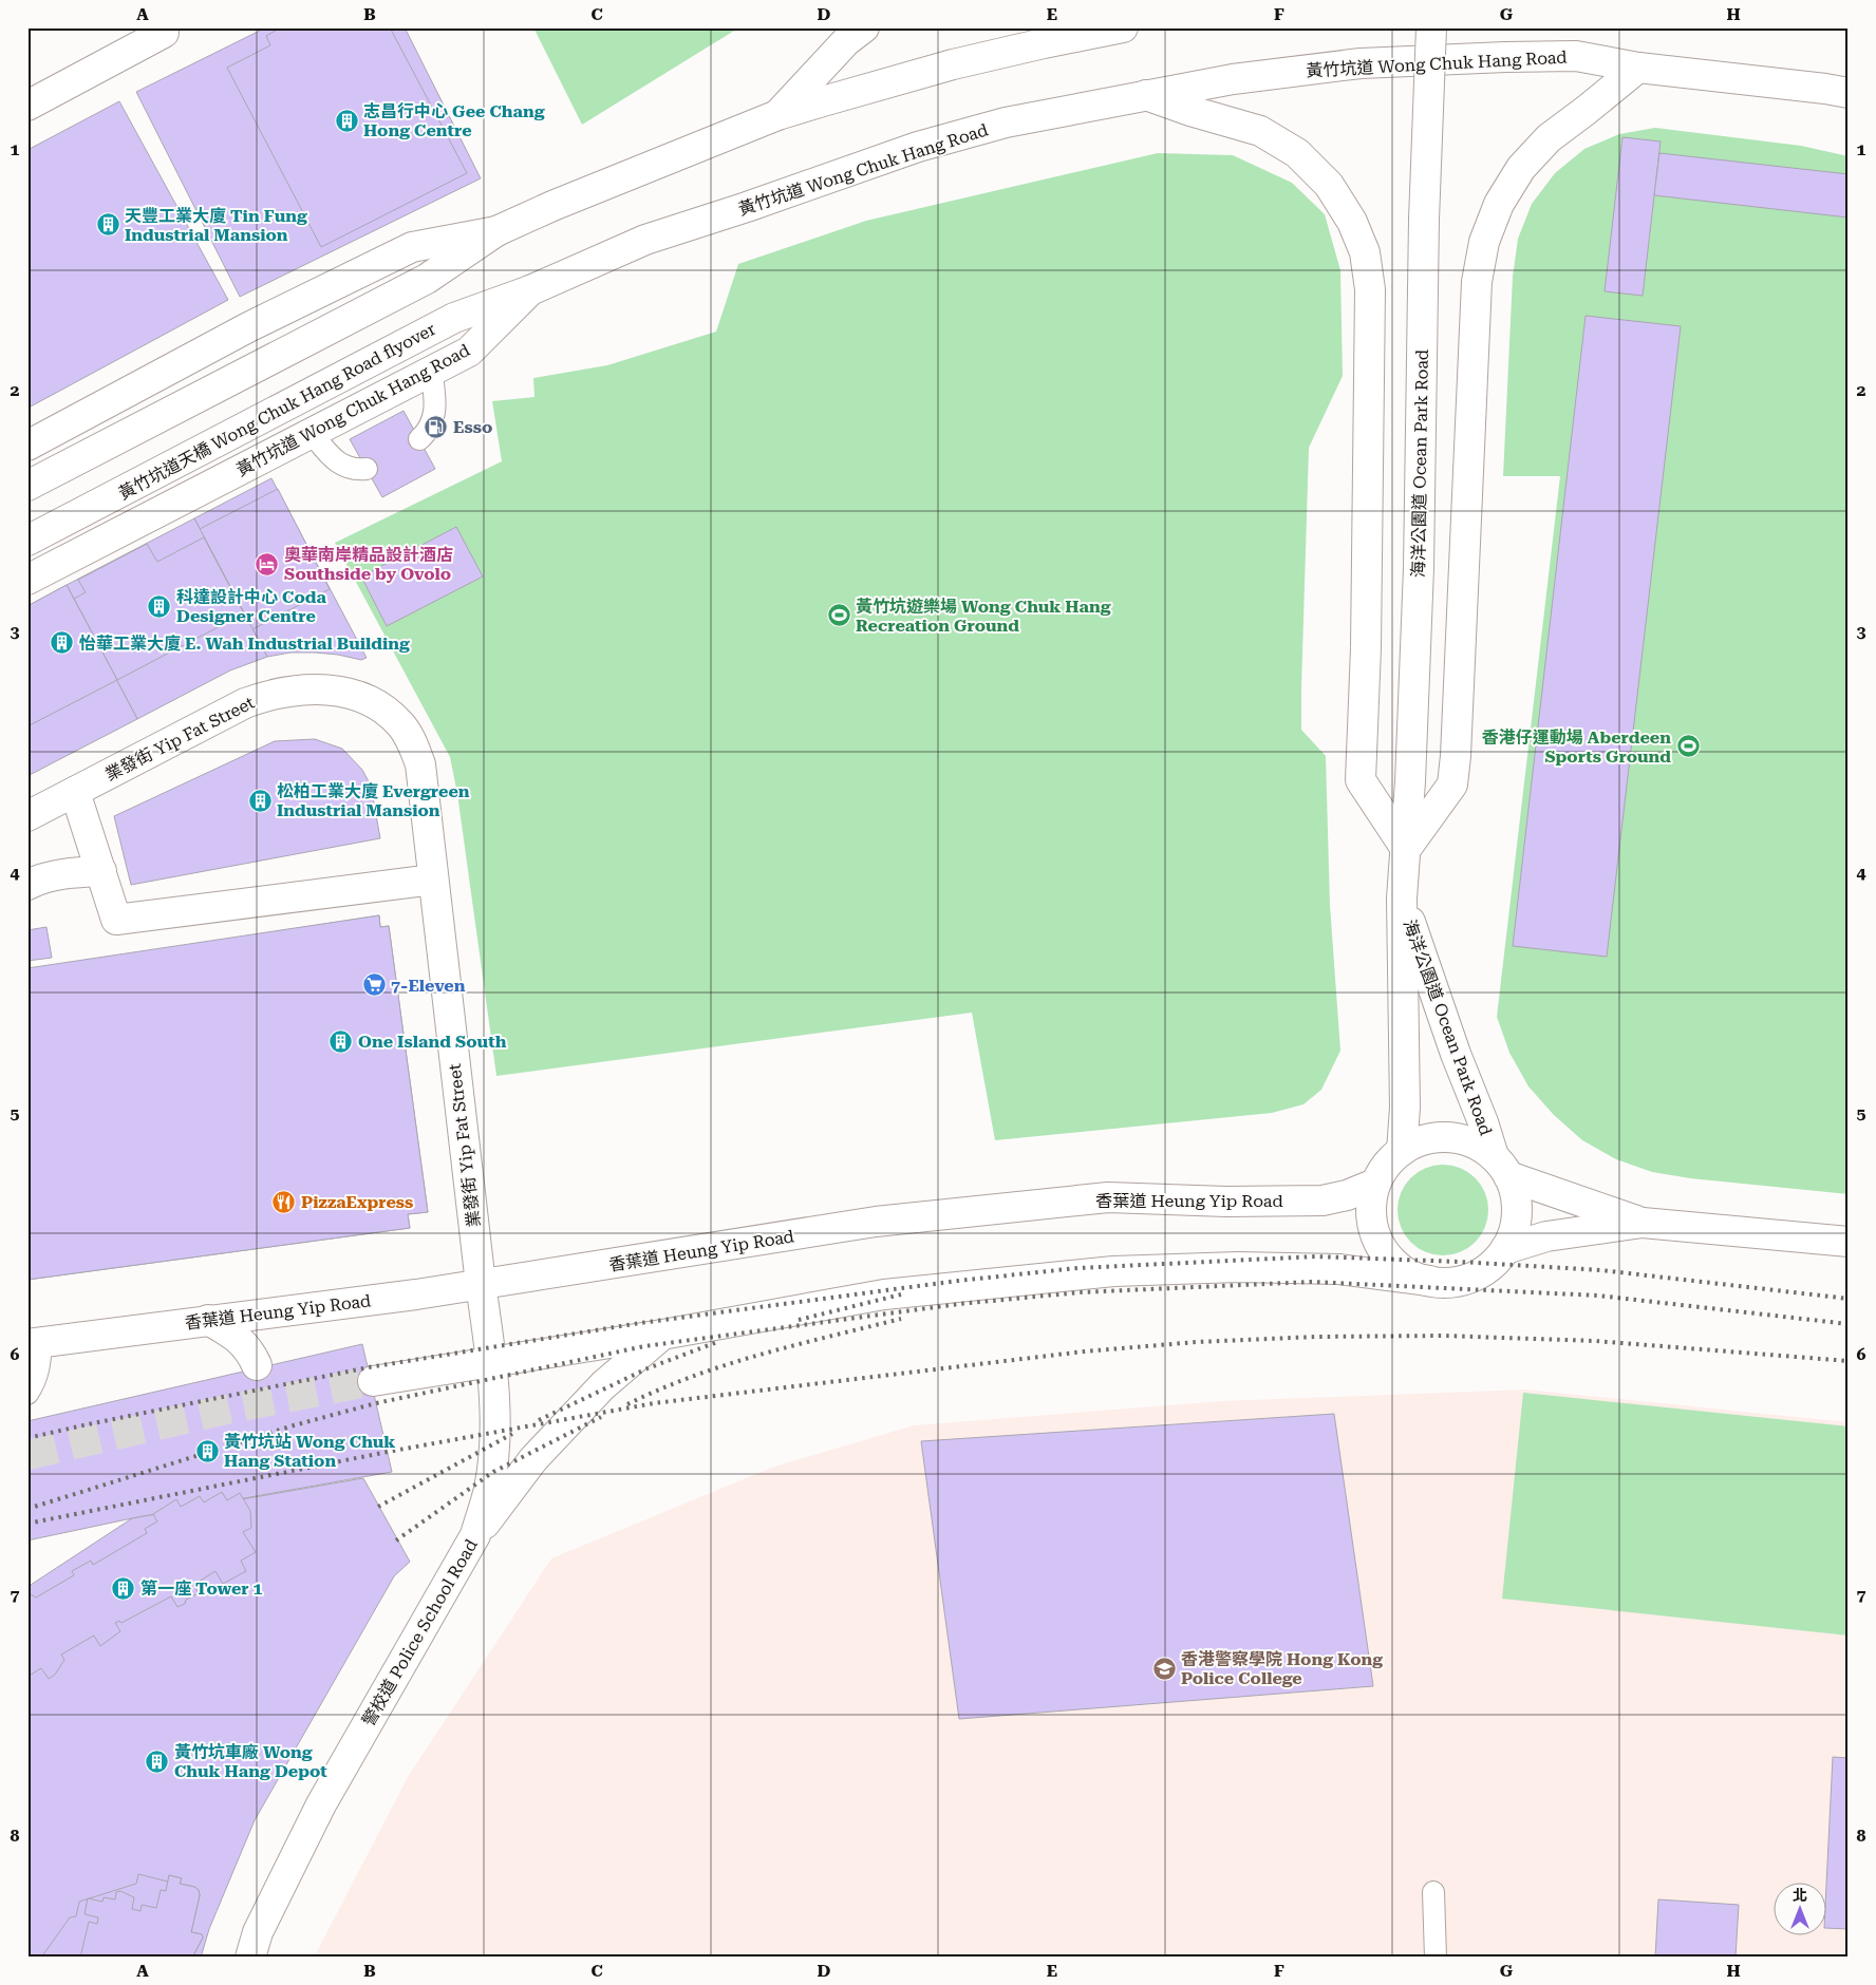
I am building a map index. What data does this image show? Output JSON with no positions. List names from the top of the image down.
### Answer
{
  "streets": {
    "main road": [
      "黃竹坑道 Wong Chuk Hang Road",
      "黃竹坑道天橋 Wong Chuk Hang Road flyover",
      "海洋公園道 Ocean Park Road",
      "業發街 Yip Fat Street",
      "香葉道 Heung Yip Road",
      "警校道 Police School Road"
    ]
  },
  "crossings": [
    ["黃竹坑道 Wong Chuk Hang Road", "黃竹坑道天橋 Wong Chuk Hang Road flyover"],
    ["海洋公園道 Ocean Park Road", "香葉道 Heung Yip Road"],
    ["業發街 Yip Fat Street", "香葉道 Heung Yip Road"],
    ["業發街 Yip Fat Street", "警校道 Police School Road"],
    ["香葉道 Heung Yip Road", "警校道 Police School Road"]
  ],
  "places": {
    "building": [
      "志昌行中心 Gee Chang Hong Centre",
      "天豐工業大廈 Tin Fung Industrial Mansion",
      "科達設計中心 Coda Designer Centre",
      "怡華工業大廈 E. Wah Industrial Building",
      "松柏工業大廈 Evergreen Industrial Mansion",
      "One Island South",
      "黃竹坑站 Wong Chuk Hang Station",
      "第一座 Tower 1",
      "黃竹坑車廠 Wong Chuk Hang Depot"
    ],
    "fuel station": ["Esso"],
    "hotel": ["奧華南岸精品設計酒店 Southside by Ovolo"],
    "sports": ["黃竹坑遊樂場 Wong Chuk Hang Recreation Ground", "香港仔運動場 Aberdeen Sports Ground"],
    "supermarket": ["7-Eleven"],
    "restaurant": ["PizzaExpress"],
    "school or university": ["香港警察學院 Hong Kong Police College"]
  },
  "north": "top",
  "grid": {
    "columns": [
      "A",
      "B",
      "C",
      "D",
      "E",
      "F",
      "G",
      "H"
    ],
    "rows": [
      "1",
      "2",
      "3",
      "4",
      "5",
      "6",
      "7",
      "8"
    ]
  }
}
